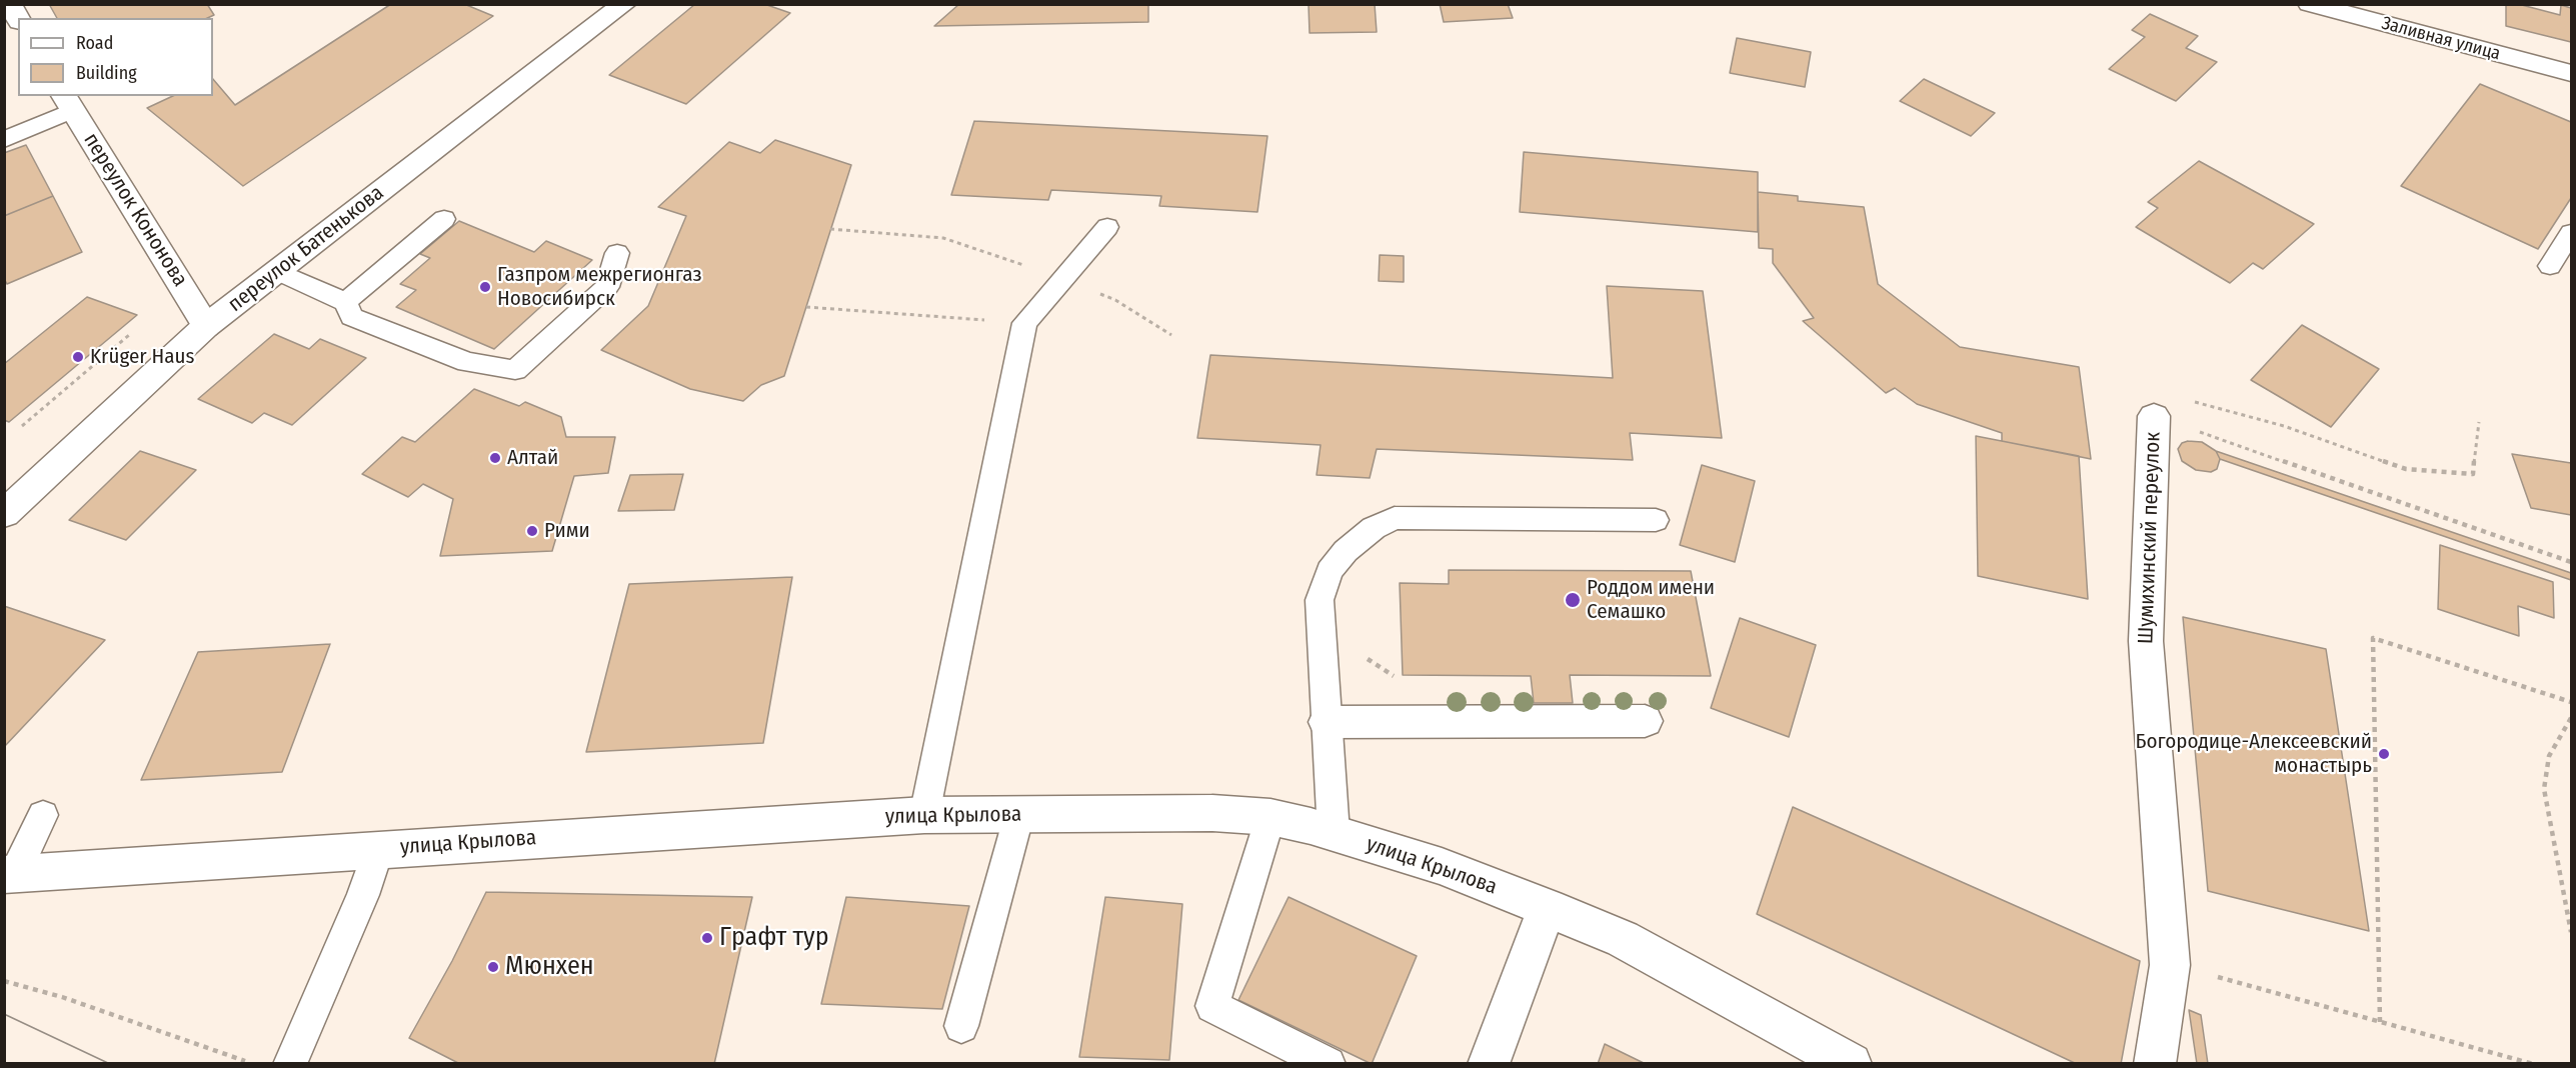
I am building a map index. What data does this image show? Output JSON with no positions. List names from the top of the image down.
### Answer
{
  "streets": {
    "main road": [
      "Заливная улица",
      "переулок Кононова",
      "переулок Батенькова",
      "Шумихинский переулок",
      "улица Крылова"
    ]
  },
  "crossings": [
    ["переулок Кононова", "переулок Батенькова"]
  ],
  "places": [
    "Газпром межрегионгаз Новосибирск",
    "Krüger Haus",
    "Алтай",
    "Рими",
    "Роддом имени Семашко",
    "Богородице-Алексеевский монастырь",
    "Графт тур",
    "Мюнхен"
  ],
  "legend": ["Road", "Building"]
}
